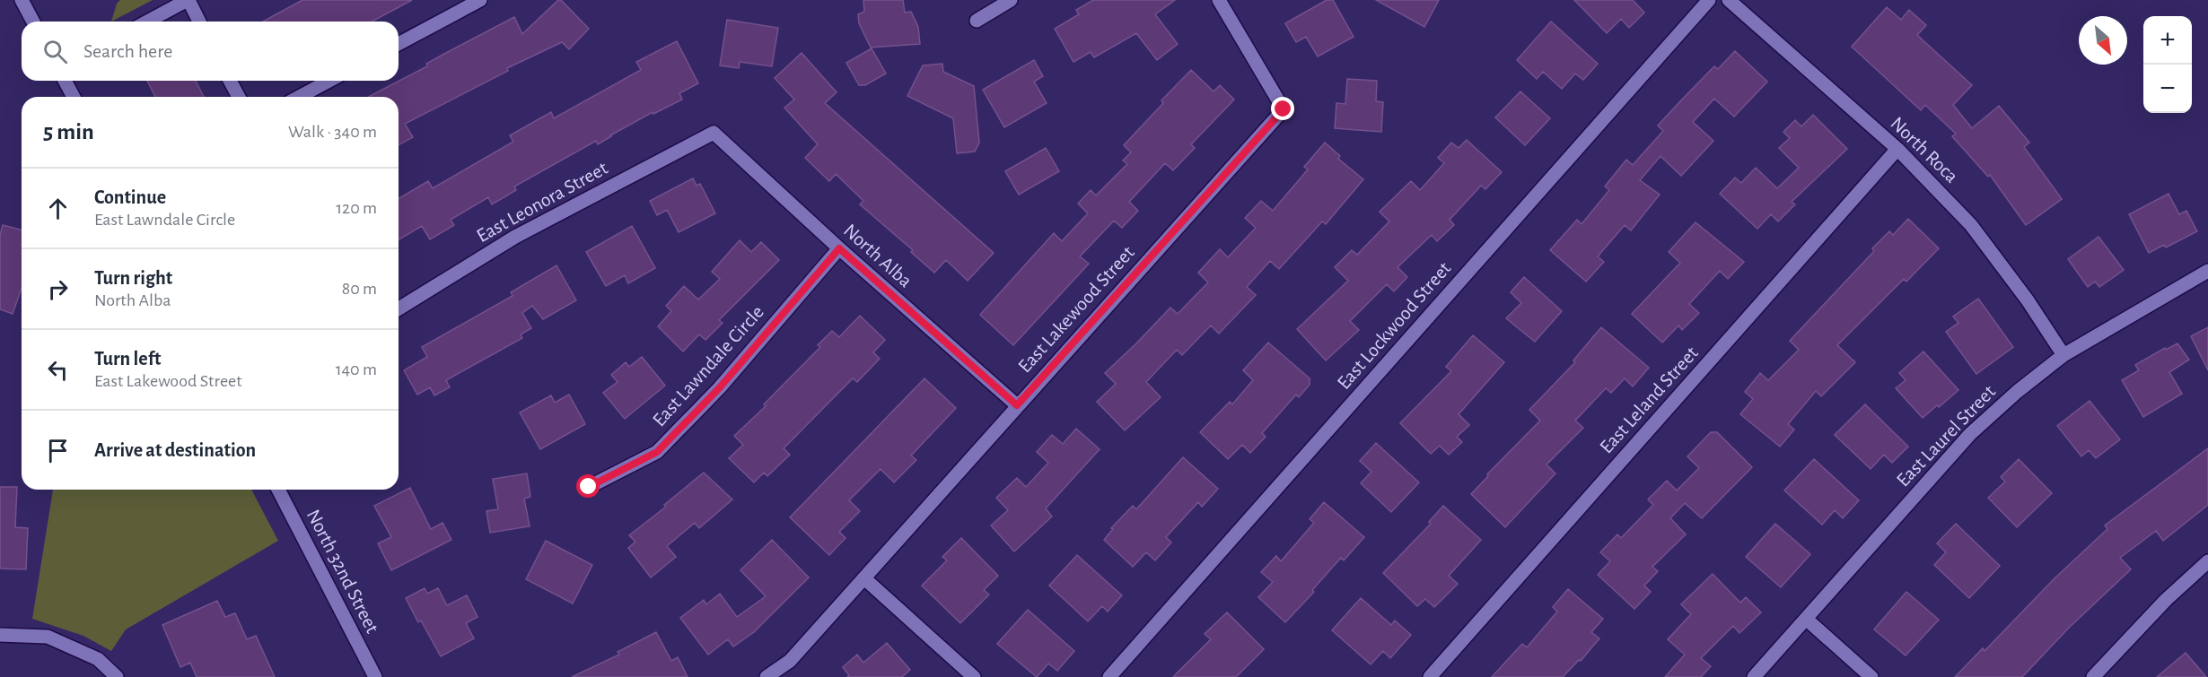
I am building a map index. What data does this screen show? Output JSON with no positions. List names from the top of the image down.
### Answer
{
  "streets": {
    "street": [
      "North Roca",
      "East Leonora Street",
      "North Alba",
      "East Lakewood Street",
      "East Lockwood Street",
      "East Lawndale Circle",
      "East Leland Street",
      "East Laurel Street",
      "North 32nd Street"
    ]
  },
  "crossings": [
    ["North Roca", "East Leland Street"],
    ["North Roca", "East Laurel Street"],
    ["East Leonora Street", "North Alba"],
    ["North Alba", "East Lakewood Street"],
    ["North Alba", "East Lawndale Circle"]
  ],
  "north": "bottom right",
  "page": {
    "map_buttons": ["+", "−"],
    "search": "Search here",
    "heading": ["5 min", "Walk · 340 m"],
    "list": [
      ["Continue", "East Lawndale Circle", "120 m"],
      ["Turn right", "North Alba", "80 m"],
      ["Turn left", "East Lakewood Street", "140 m"],
      "Arrive at destination"
    ]
  }
}
